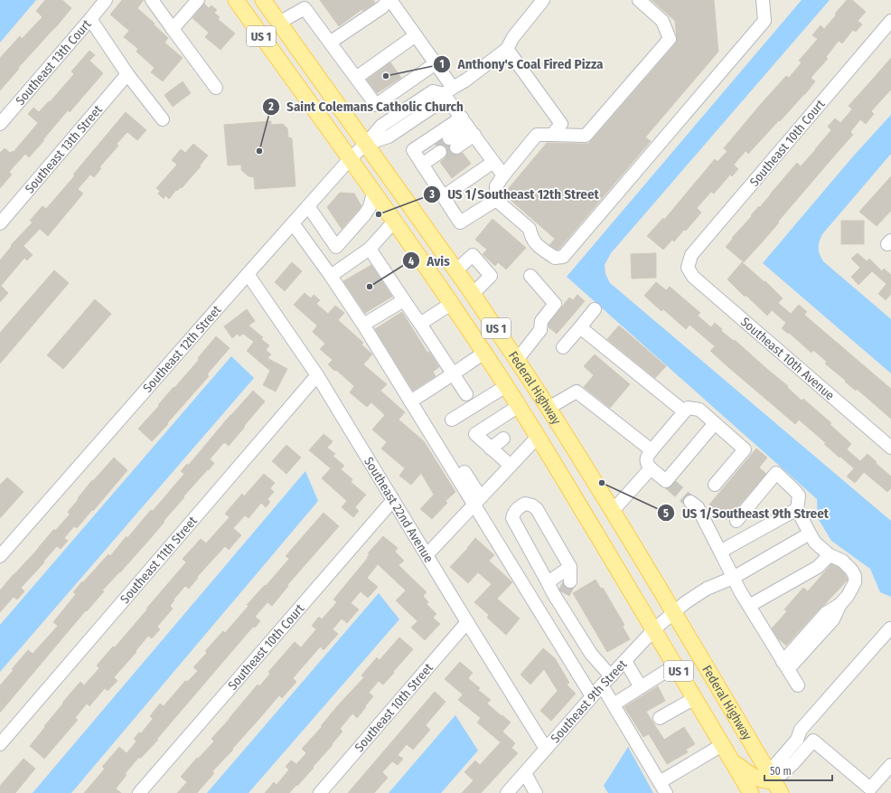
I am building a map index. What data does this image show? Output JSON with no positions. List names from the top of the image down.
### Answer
{
  "streets": {
    "main road": ["US 1", "Federal Highway"],
    "street": [
      "Southeast 13th Court",
      "Southeast 10th Court",
      "Southeast 13th Street",
      "Southeast 12th Street",
      "Southeast 10th Avenue",
      "Southeast 22nd Avenue",
      "Southeast 11th Street",
      "Southeast 9th Street",
      "Southeast 10th Street"
    ]
  },
  "crossings": [
    ["Southeast 10th Court", "Southeast 10th Avenue"],
    ["Southeast 10th Court", "Southeast 22nd Avenue"],
    ["Southeast 12th Street", "Federal Highway"],
    ["Southeast 12th Street", "Southeast 22nd Avenue"],
    ["Federal Highway", "Southeast 9th Street"],
    ["Southeast 22nd Avenue", "Southeast 11th Street"],
    ["Southeast 22nd Avenue", "Southeast 9th Street"],
    ["Southeast 22nd Avenue", "Southeast 10th Street"]
  ],
  "places": [
    "Anthony's Coal Fired Pizza",
    "Saint Colemans Catholic Church",
    "US 1/Southeast 12th Street",
    "Avis",
    "US 1/Southeast 9th Street"
  ],
  "scale_bar": "50 m"
}
